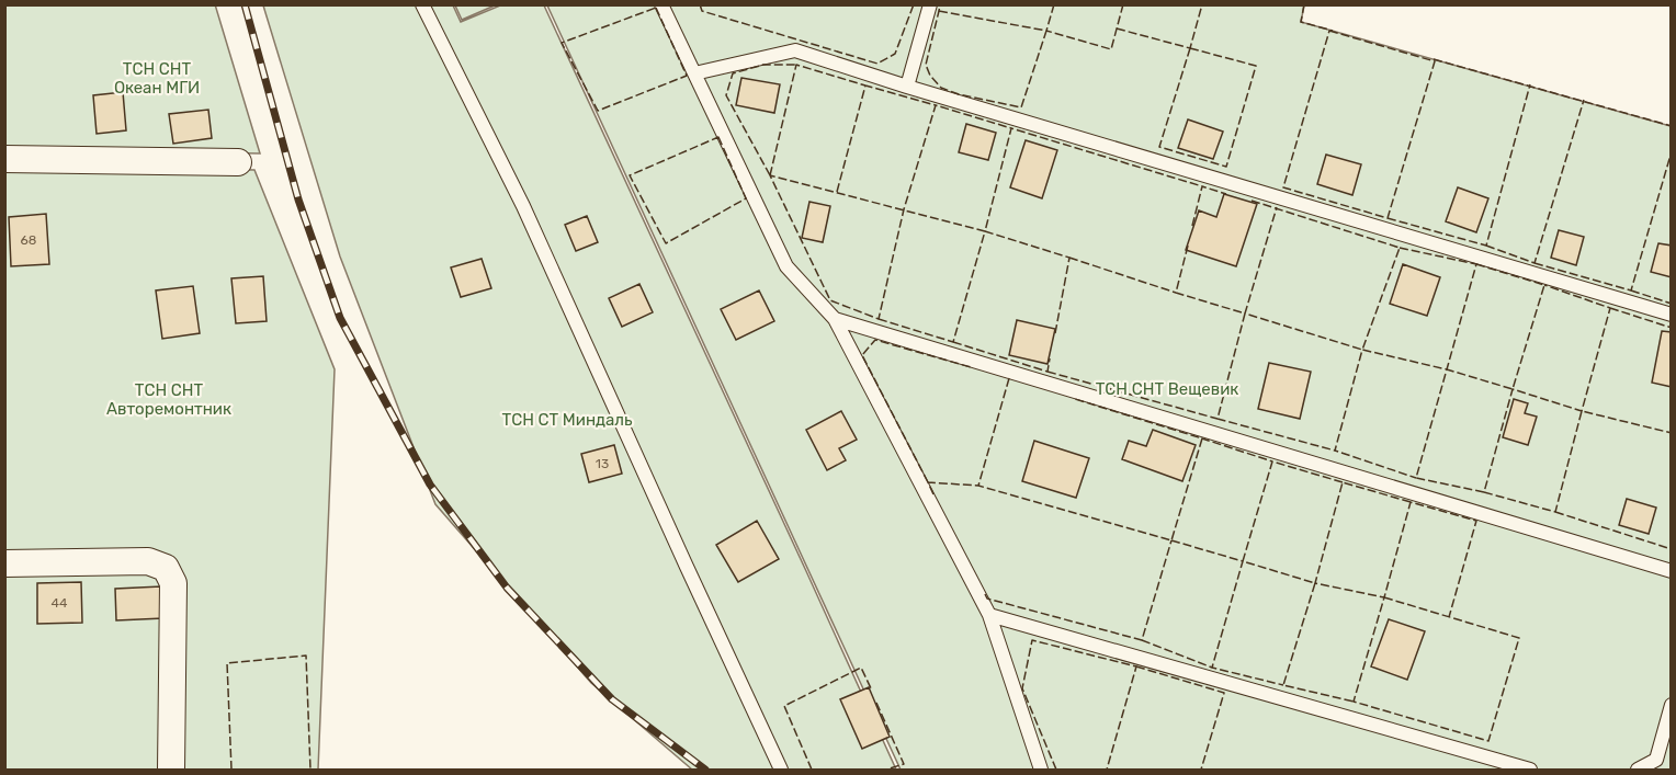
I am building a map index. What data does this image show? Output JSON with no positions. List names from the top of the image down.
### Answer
{
  "parks": [
    "ТСН СНТ Океан МГИ",
    "ТСН СНТ Вещевик",
    "ТСН СНТ Авторемонтник",
    "ТСН СТ Миндаль"
  ],
  "house_numbers": ["68", "13", "44"]
}
